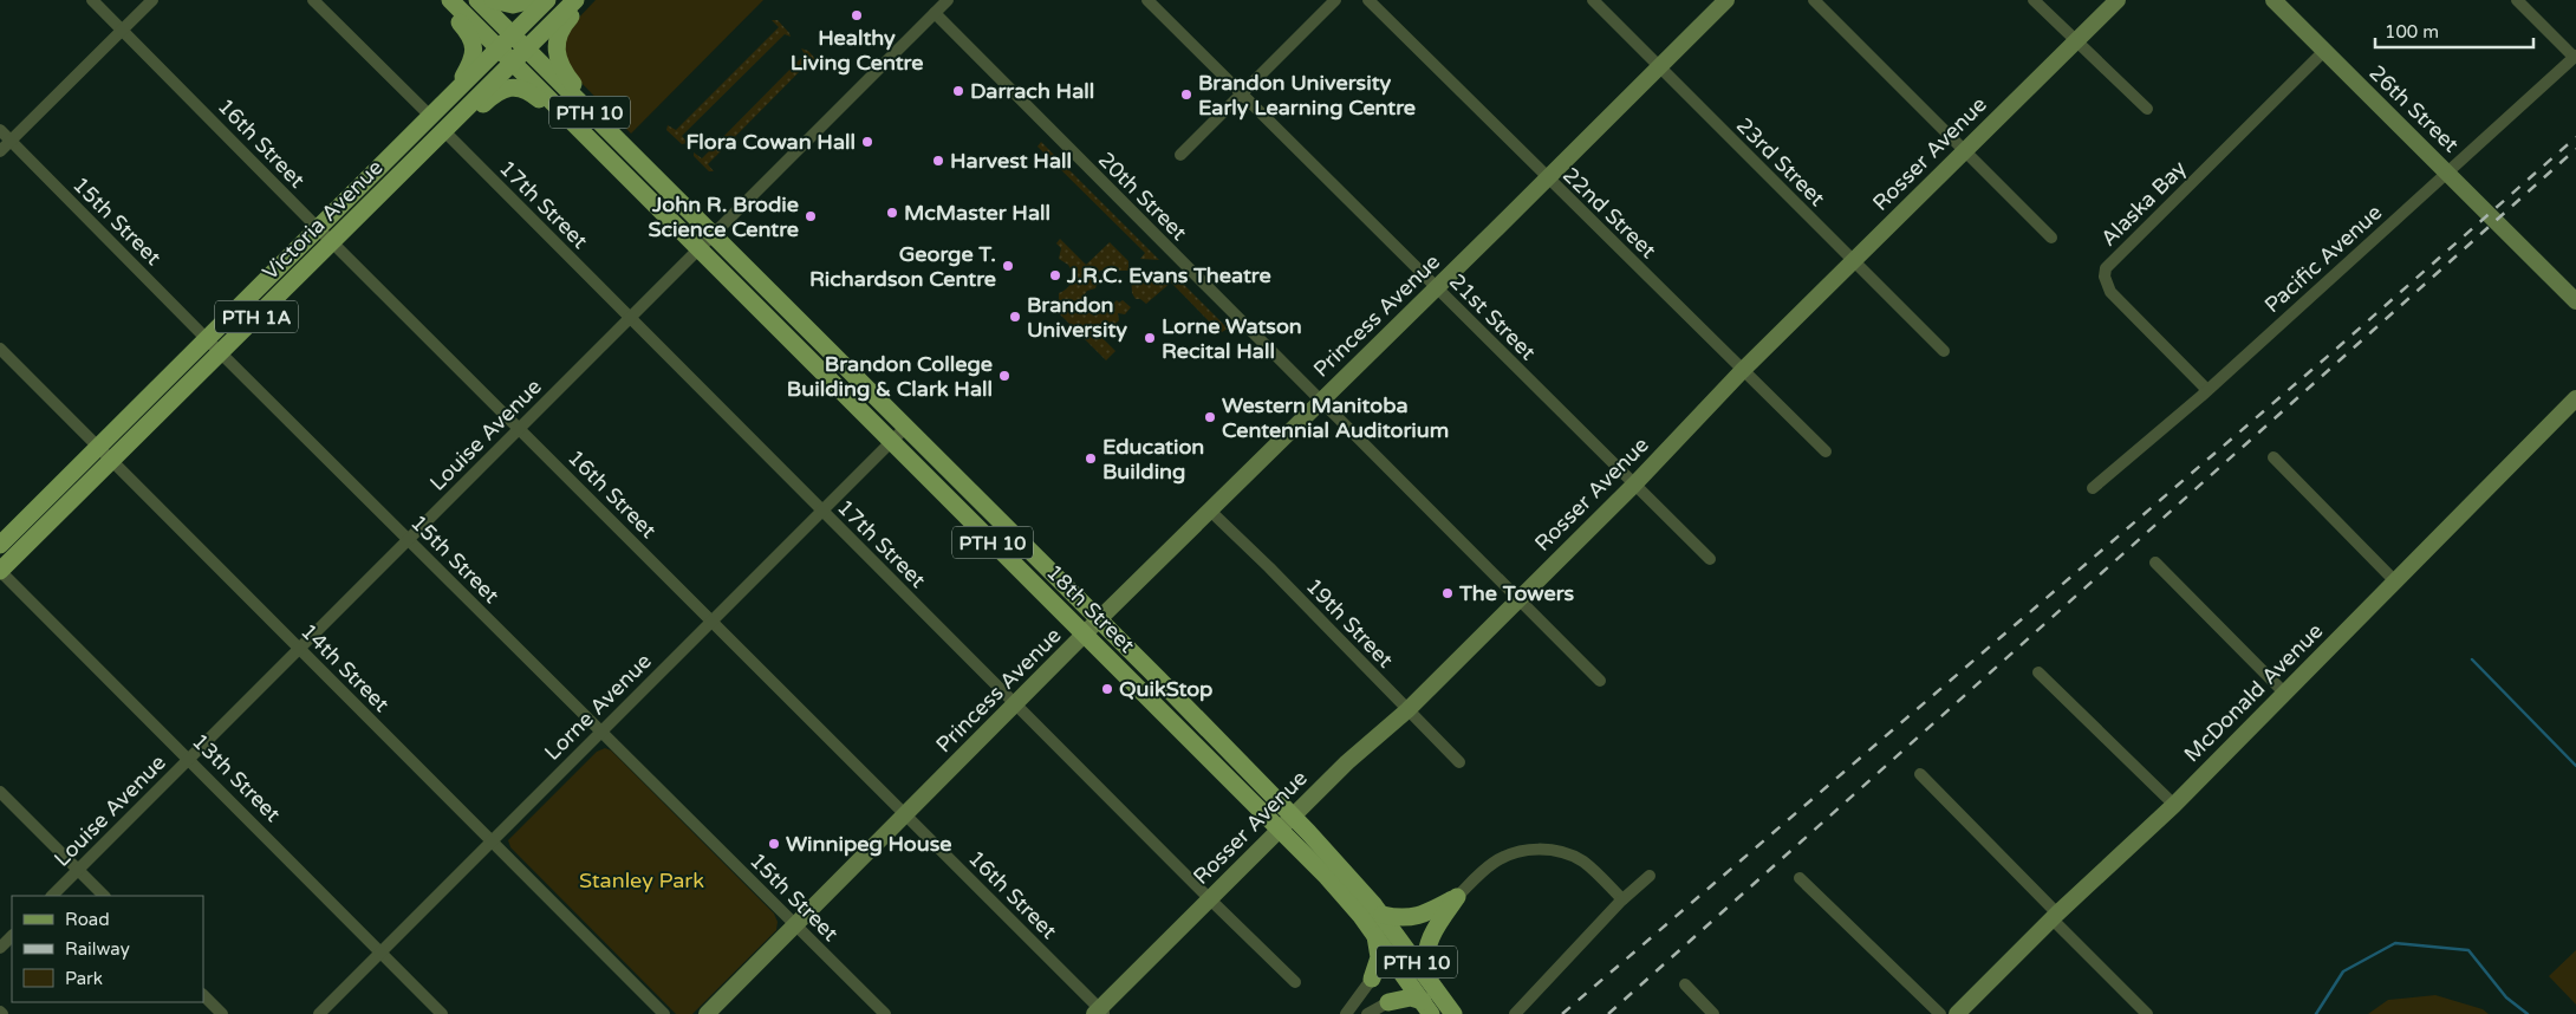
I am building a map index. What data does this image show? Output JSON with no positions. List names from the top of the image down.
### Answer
{
  "streets": {
    "main road": [
      "PTH 10",
      "Victoria Avenue",
      "PTH 1A",
      "18th Street"
    ],
    "street": [
      "26th Street",
      "16th Street",
      "Rosser Avenue",
      "23rd Street",
      "20th Street",
      "Alaska Bay",
      "17th Street",
      "22nd Street",
      "15th Street",
      "Pacific Avenue",
      "Princess Avenue",
      "21st Street",
      "Louise Avenue",
      "19th Street",
      "14th Street",
      "McDonald Avenue",
      "Lorne Avenue",
      "13th Street"
    ]
  },
  "crossings": [
    ["26th Street", "Alaska Bay"],
    ["26th Street", "Pacific Avenue"],
    ["16th Street", "Rosser Avenue"],
    ["16th Street", "Victoria Avenue"],
    ["16th Street", "Princess Avenue"],
    ["16th Street", "Louise Avenue"],
    ["16th Street", "Lorne Avenue"],
    ["Rosser Avenue", "23rd Street"],
    ["Rosser Avenue", "20th Street"],
    ["Rosser Avenue", "17th Street"],
    ["Rosser Avenue", "22nd Street"],
    ["Rosser Avenue", "21st Street"],
    ["Rosser Avenue", "18th Street"],
    ["Rosser Avenue", "19th Street"],
    ["23rd Street", "Princess Avenue"],
    ["20th Street", "Princess Avenue"],
    ["20th Street", "Louise Avenue"],
    ["Alaska Bay", "Pacific Avenue"],
    ["17th Street", "Victoria Avenue"],
    ["17th Street", "Princess Avenue"],
    ["17th Street", "Louise Avenue"],
    ["17th Street", "Lorne Avenue"],
    ["22nd Street", "Princess Avenue"],
    ["Victoria Avenue", "15th Street"],
    ["Victoria Avenue", "18th Street"],
    ["Victoria Avenue", "14th Street"],
    ["Victoria Avenue", "13th Street"],
    ["15th Street", "Princess Avenue"],
    ["15th Street", "Louise Avenue"],
    ["15th Street", "Lorne Avenue"],
    ["Princess Avenue", "21st Street"],
    ["Princess Avenue", "18th Street"],
    ["Princess Avenue", "19th Street"],
    ["Louise Avenue", "18th Street"],
    ["Louise Avenue", "14th Street"],
    ["Louise Avenue", "13th Street"],
    ["18th Street", "Lorne Avenue"],
    ["14th Street", "Lorne Avenue"],
    ["Lorne Avenue", "13th Street"]
  ],
  "parks": ["Stanley Park"],
  "places": [
    "Healthy Living Centre",
    "Darrach Hall",
    "Brandon University Early Learning Centre",
    "Flora Cowan Hall",
    "Harvest Hall",
    "McMaster Hall",
    "John R. Brodie Science Centre",
    "George T. Richardson Centre",
    "J.R.C. Evans Theatre",
    "Brandon University",
    "Lorne Watson Recital Hall",
    "Brandon College Building & Clark Hall",
    "Western Manitoba Centennial Auditorium",
    "Education Building",
    "The Towers",
    "QuikStop",
    "Winnipeg House"
  ],
  "legend": ["Road", "Railway", "Park"],
  "scale_bar": "100 m"
}
